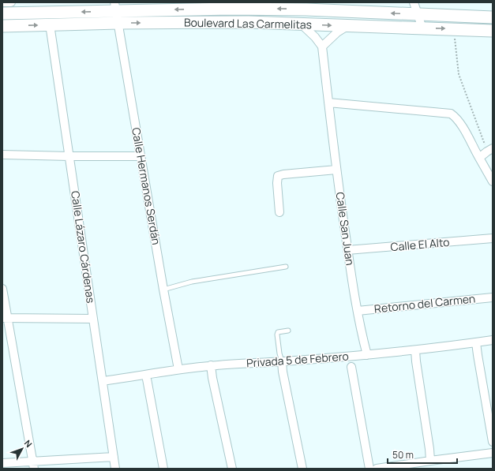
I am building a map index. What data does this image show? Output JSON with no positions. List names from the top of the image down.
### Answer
{
  "streets": {
    "main road": ["Boulevard Las Carmelitas"],
    "street": [
      "Calle Hermanos Serdán",
      "Calle San Juan",
      "Calle El Alto",
      "Calle Lázaro Cárdenas",
      "Retorno del Carmen",
      "Privada 5 de Febrero"
    ]
  },
  "crossings": [
    ["Boulevard Las Carmelitas", "Calle Hermanos Serdán"],
    ["Boulevard Las Carmelitas", "Calle Lázaro Cárdenas"],
    ["Calle Hermanos Serdán", "Privada 5 de Febrero"],
    ["Calle San Juan", "Calle El Alto"],
    ["Calle San Juan", "Retorno del Carmen"],
    ["Calle San Juan", "Privada 5 de Febrero"],
    ["Calle Lázaro Cárdenas", "Privada 5 de Febrero"]
  ],
  "scale_bar": "50 m",
  "north": "top right"
}
